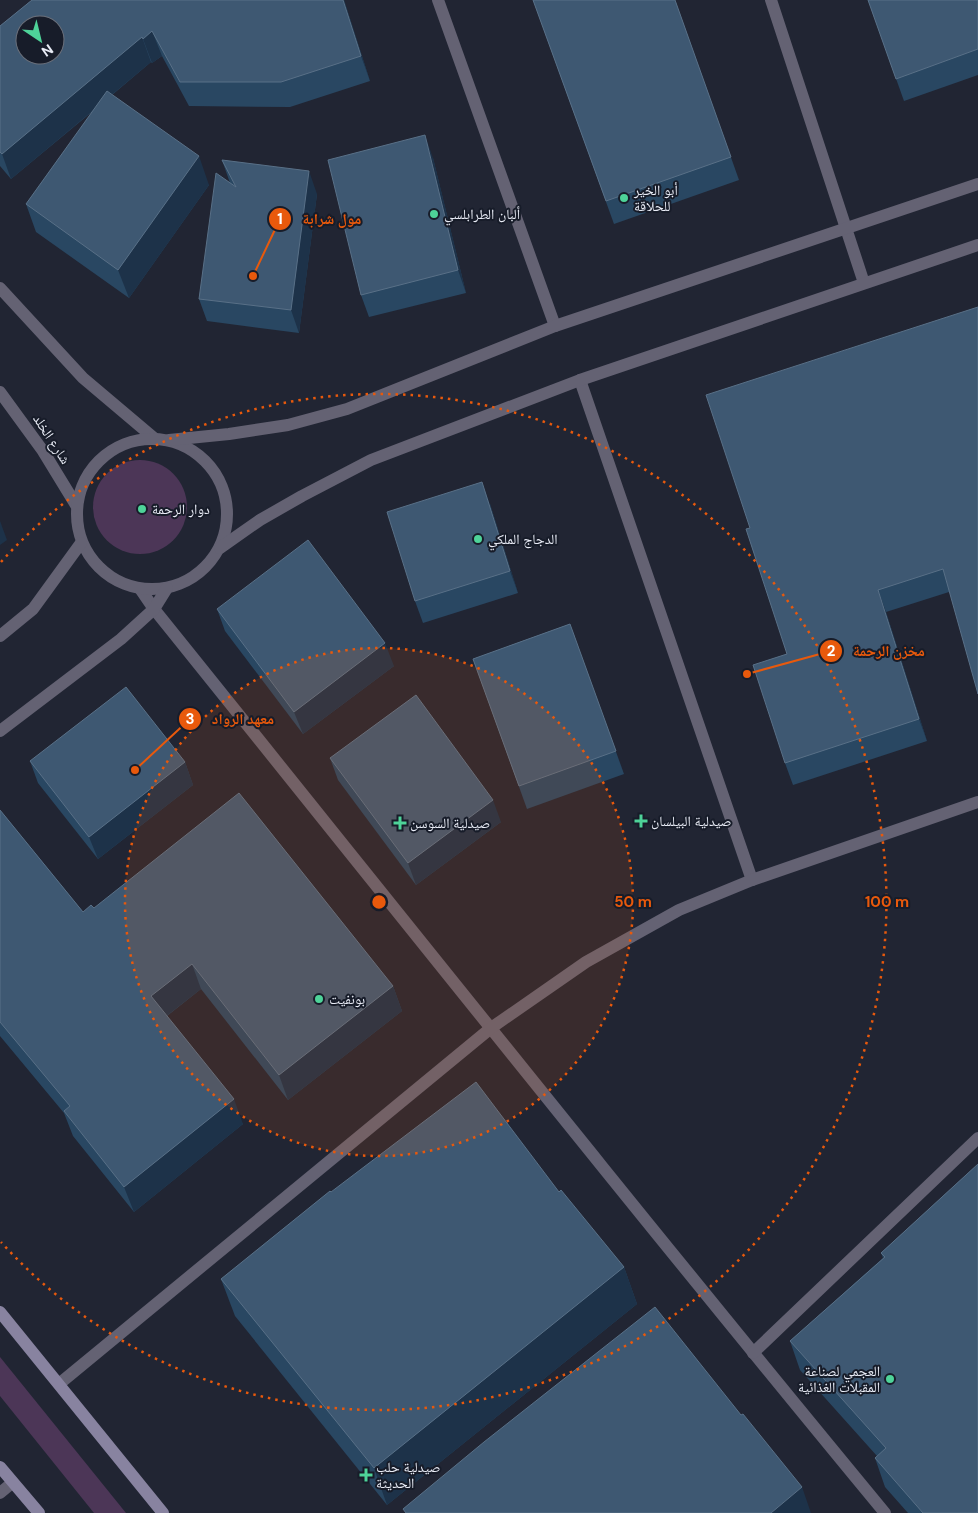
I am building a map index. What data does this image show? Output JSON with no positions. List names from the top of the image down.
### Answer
{
  "streets": {
    "street": ["شارع الخلد"]
  },
  "places": {
    "other": [
      "أبو الخير للحلاقة",
      "ألبان الطرابلسي",
      "مول شرابة",
      "دوار الرحمة",
      "الدجاج الملكي",
      "مخزن الرحمة",
      "معهد الرواد",
      "بونفيت",
      "العجمي لصناعة المقبلات الغذائية"
    ],
    "health": ["صيدلية البيلسان", "صيدلية السوسن", "صيدلية حلب الحديثة"]
  },
  "north": "bottom right",
  "rings": ["50 m", "100 m"]
}
